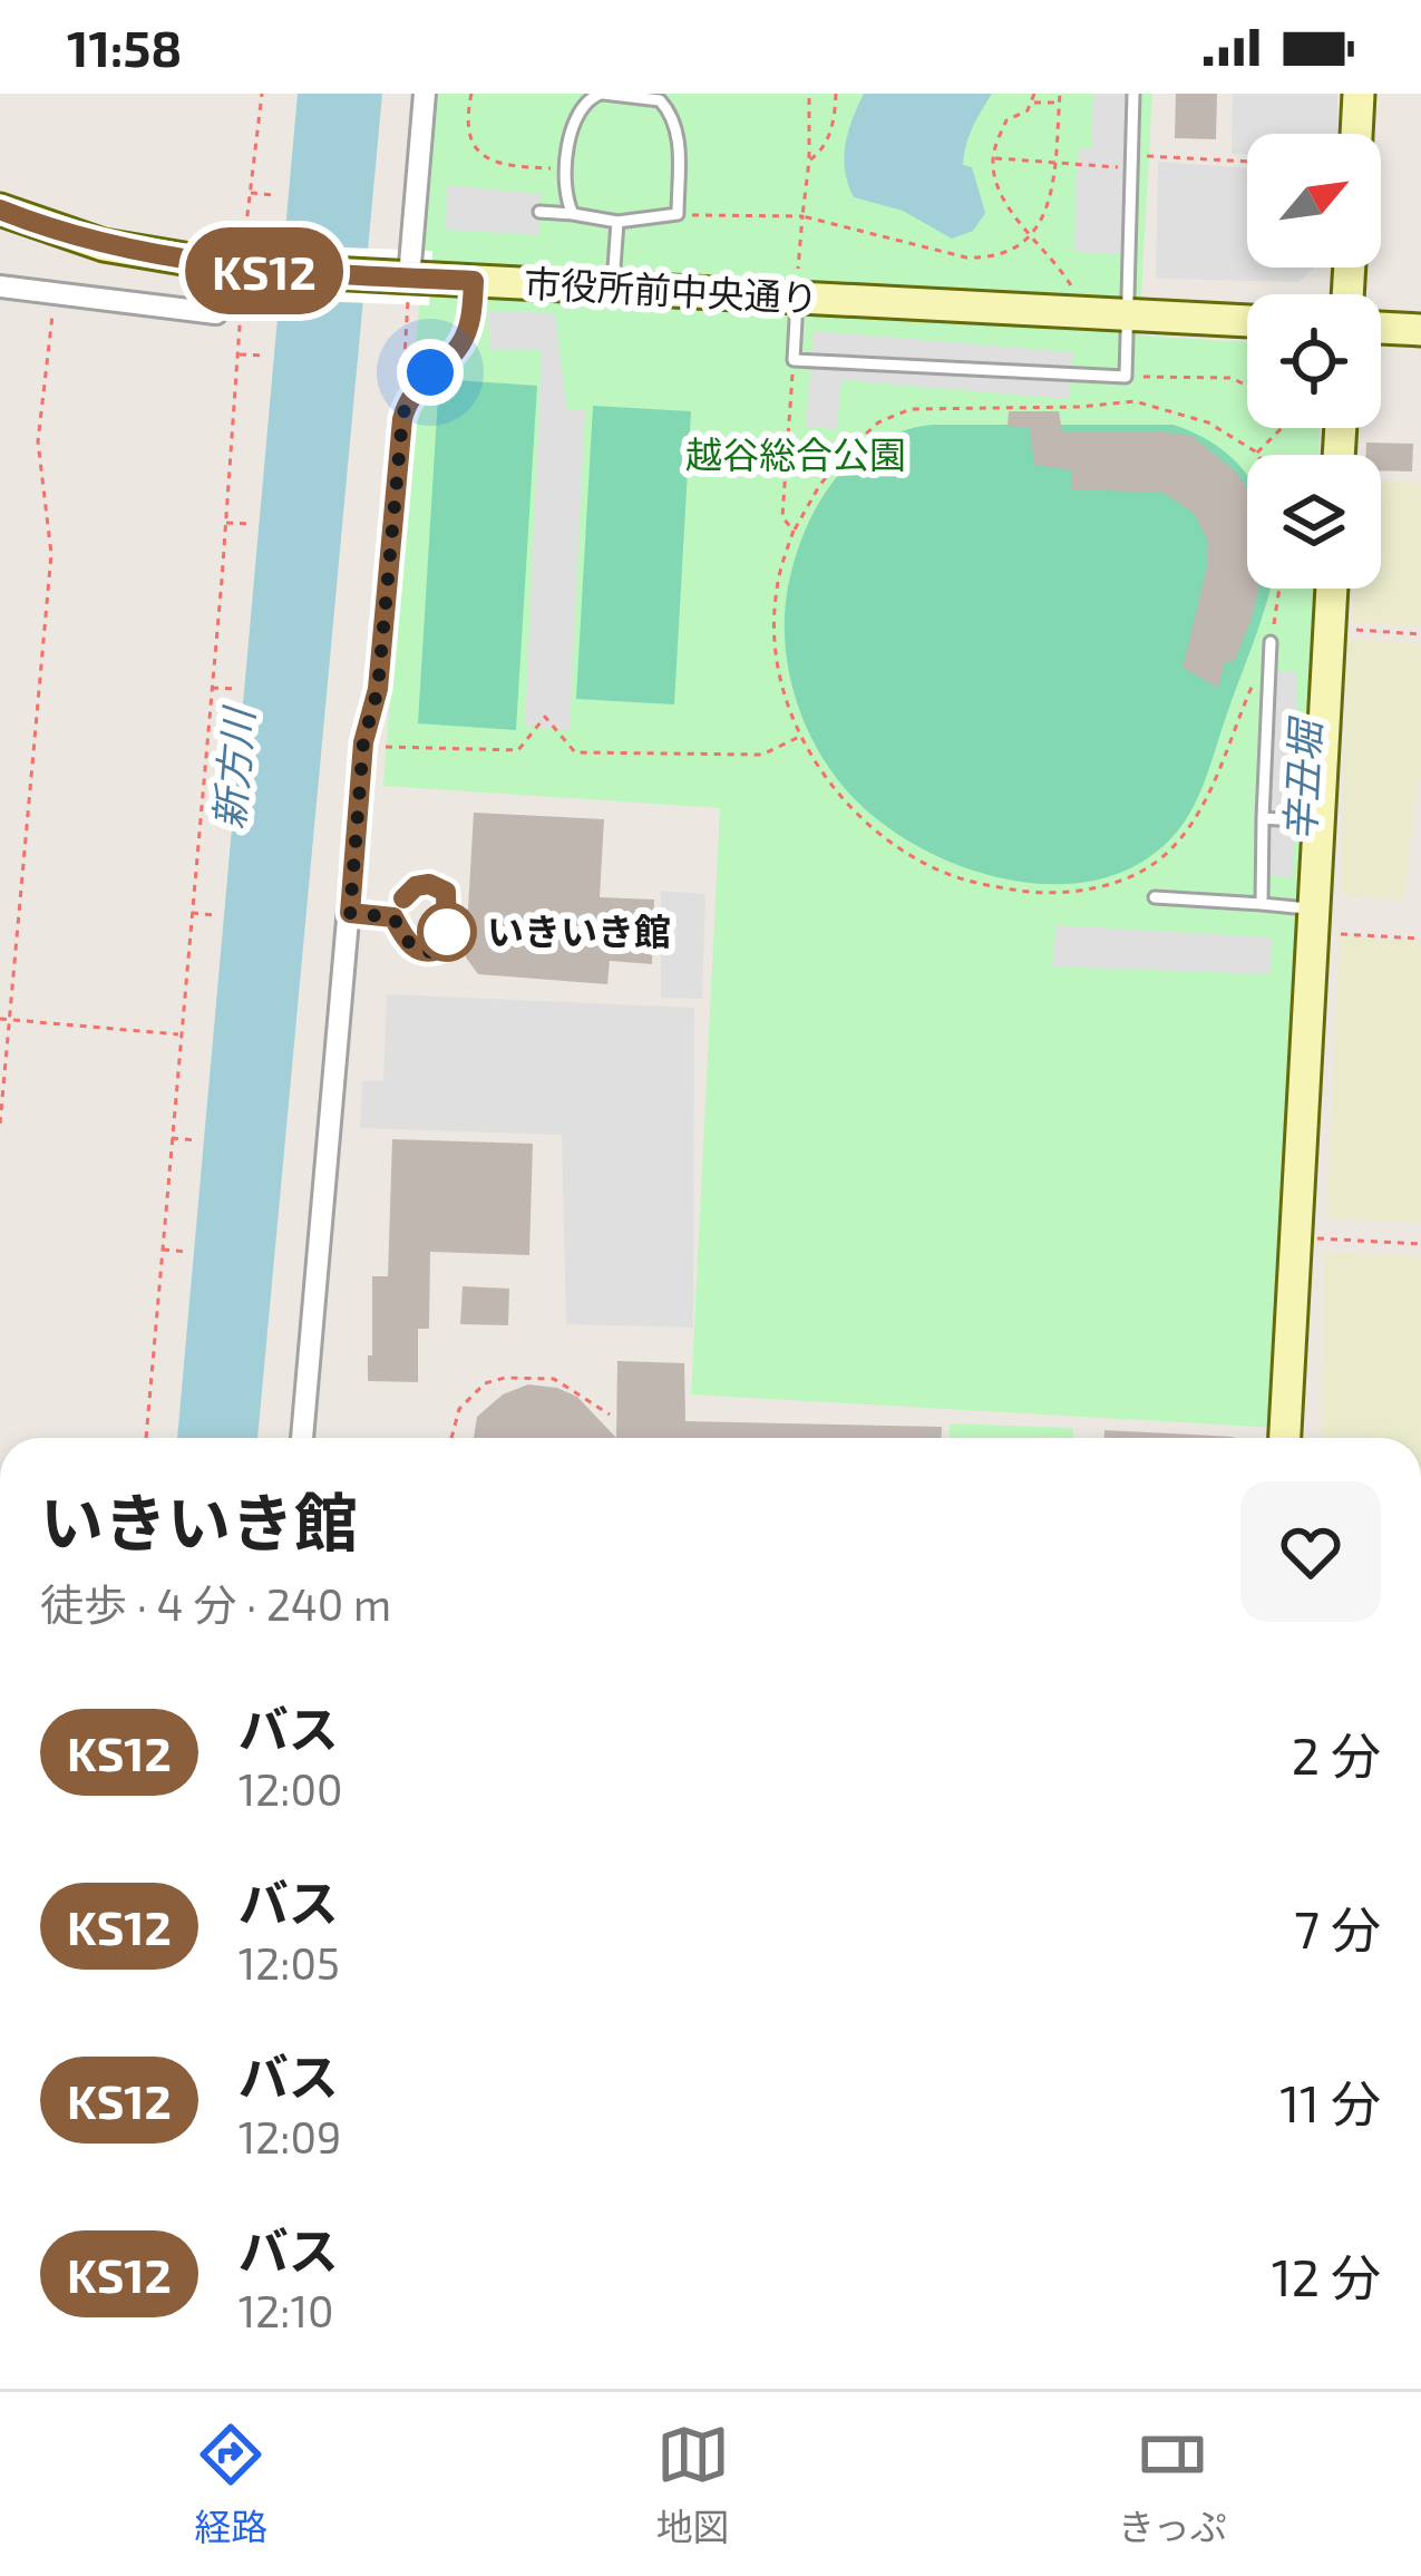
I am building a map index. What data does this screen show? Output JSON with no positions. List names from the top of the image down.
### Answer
{
  "streets": {
    "street": ["市役所前中央通り"]
  },
  "water": ["新方川", "辛丑堀"],
  "parks": ["越谷総合公園"],
  "places": ["いきいき館"],
  "lines": ["bus line KS12"],
  "north": "top right",
  "page": {
    "status": "11:58",
    "on_map": "KS12",
    "heading": ["いきいき館", "徒歩 · 4 分 · 240 m"],
    "list": [
      {
        "mark": "KS12",
        "name": "バス",
        "note": "12:00",
        "value": "2 分"
      },
      {
        "mark": "KS12",
        "name": "バス",
        "note": "12:05",
        "value": "7 分"
      },
      {
        "mark": "KS12",
        "name": "バス",
        "note": "12:09",
        "value": "11 分"
      },
      {
        "mark": "KS12",
        "name": "バス",
        "note": "12:10",
        "value": "12 分"
      }
    ],
    "tabs": ["経路", "地図", "きっぷ"]
  }
}
